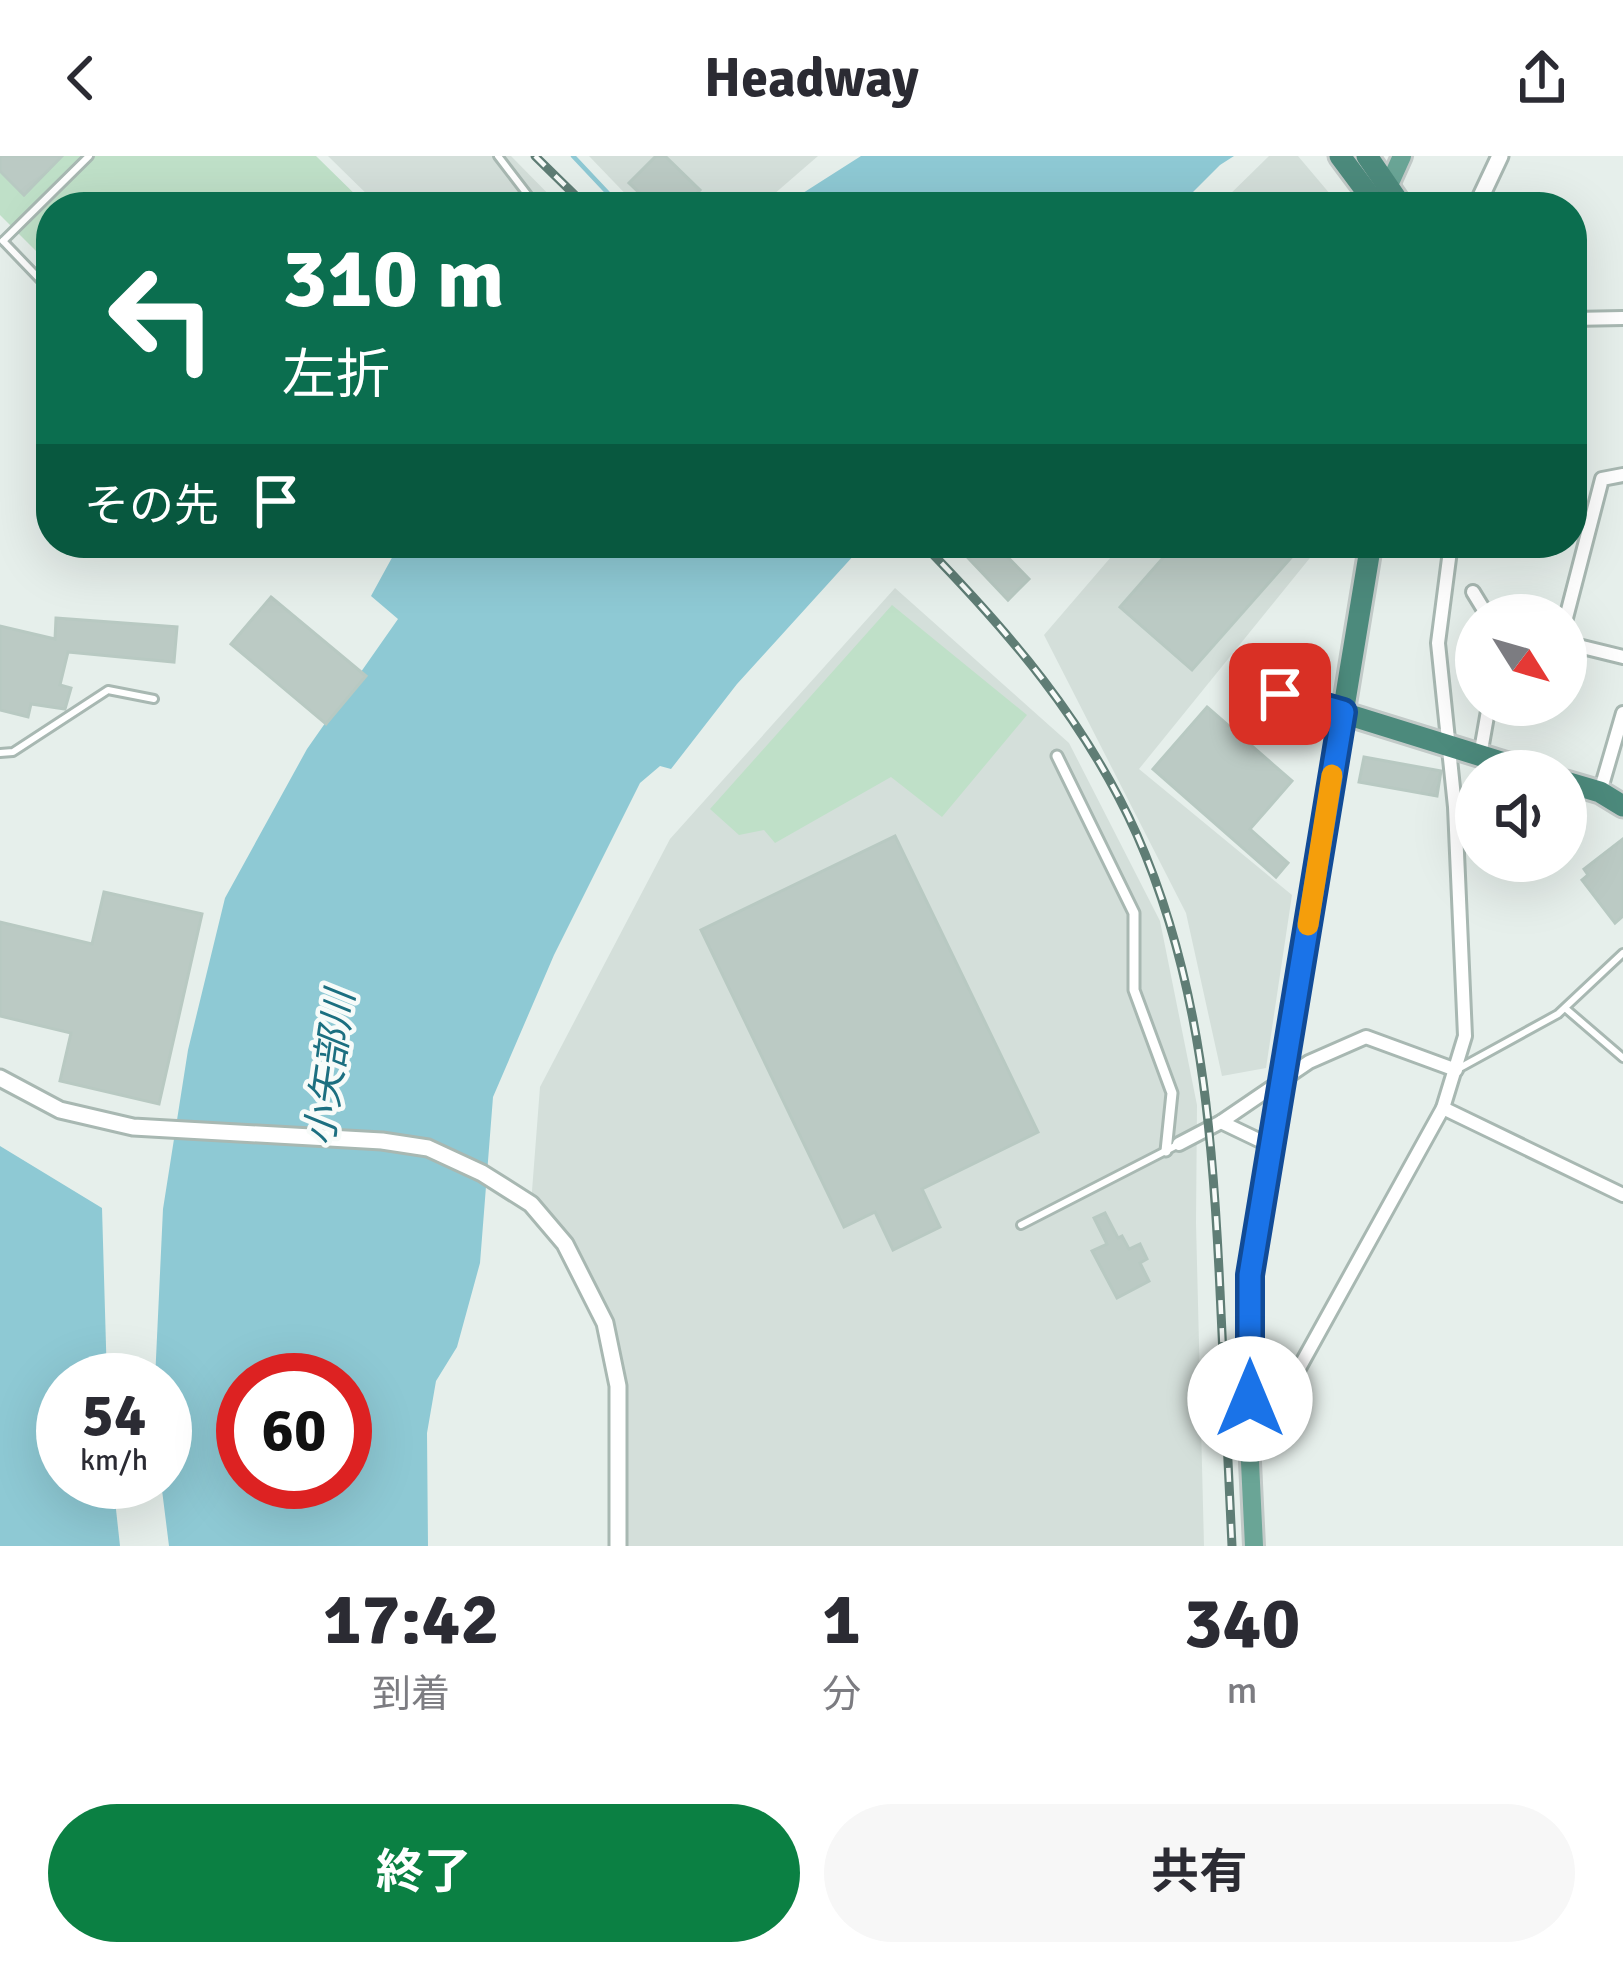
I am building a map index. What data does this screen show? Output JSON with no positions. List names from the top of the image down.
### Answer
{
  "water": ["小矢部川"],
  "north": "bottom right",
  "page": {
    "header": "Headway",
    "turn": ["310 m", "左折"],
    "then": "その先",
    "speed": "54 km/h",
    "limit": "60",
    "eta": [
      "17:42",
      "到着",
      "1",
      "分",
      "340",
      "m"
    ],
    "buttons": ["終了", "共有"]
  }
}
